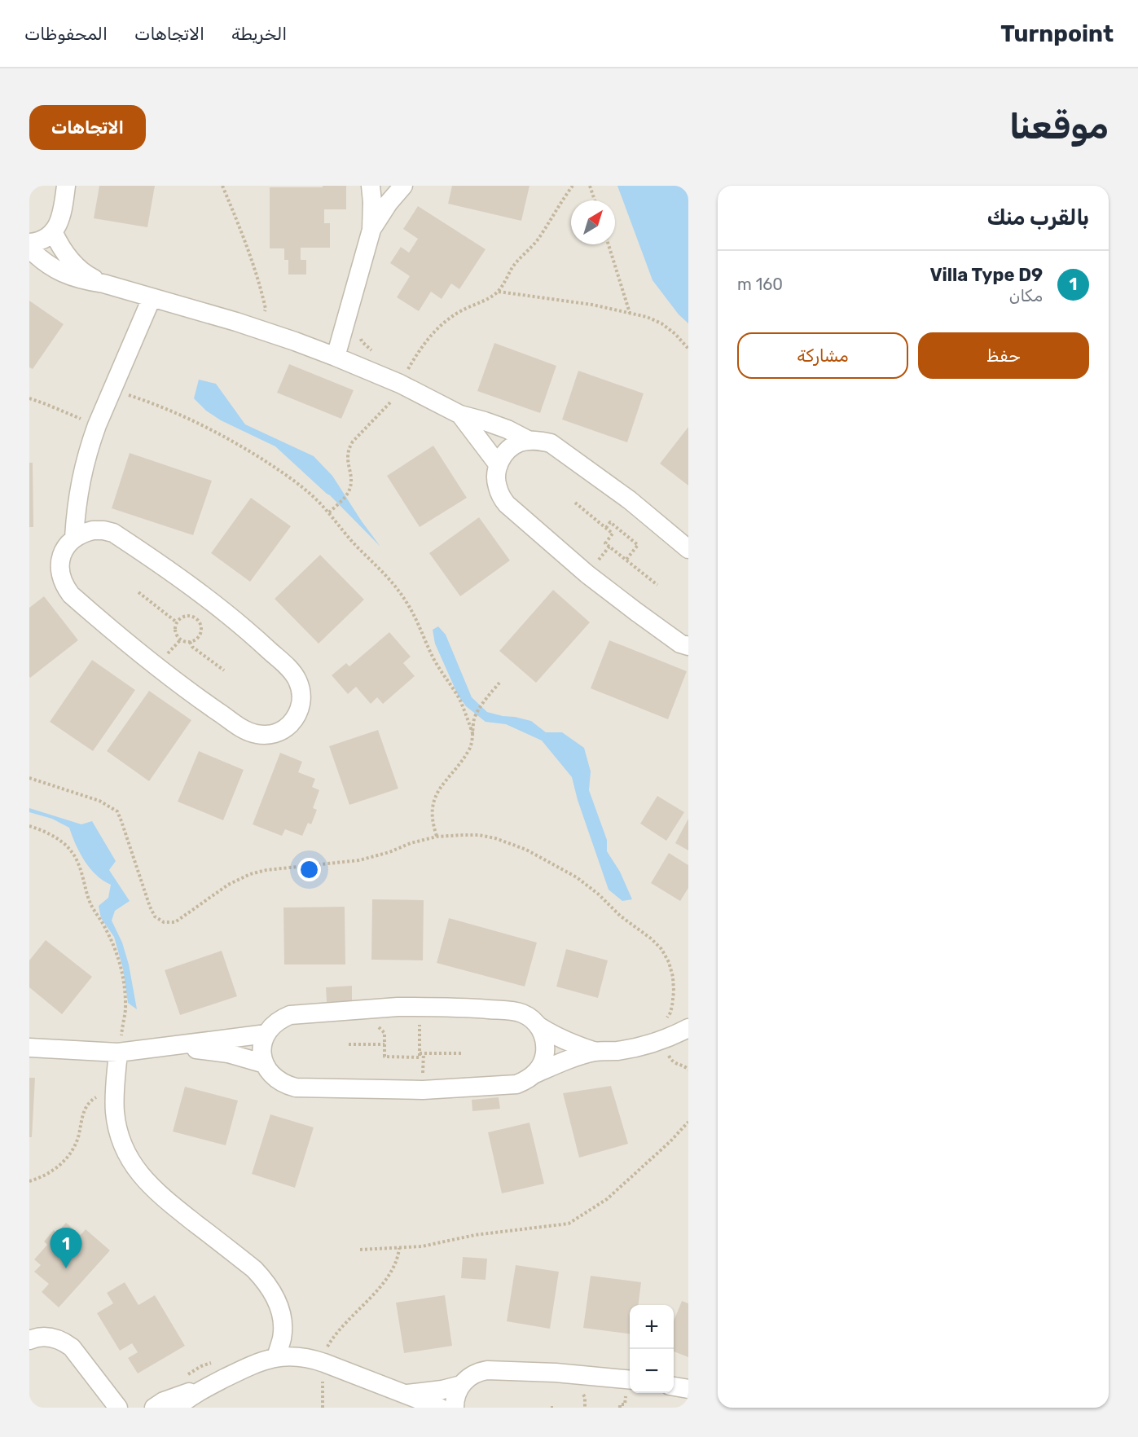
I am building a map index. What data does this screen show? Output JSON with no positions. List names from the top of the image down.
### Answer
{
  "north": "top right",
  "page": {
    "header": "Turnpoint",
    "nav": ["الخريطة", "الاتجاهات", "المحفوظات"],
    "buttons": [
      "الاتجاهات",
      ["حفظ", "مشاركة"]
    ],
    "title": "موقعنا",
    "heading": "بالقرب منك",
    "list": [
      {
        "mark": "1",
        "name": "Villa Type D9",
        "note": "مكان",
        "value": "160 m"
      }
    ],
    "pins": "1",
    "map_buttons": ["+", "−"]
  }
}
